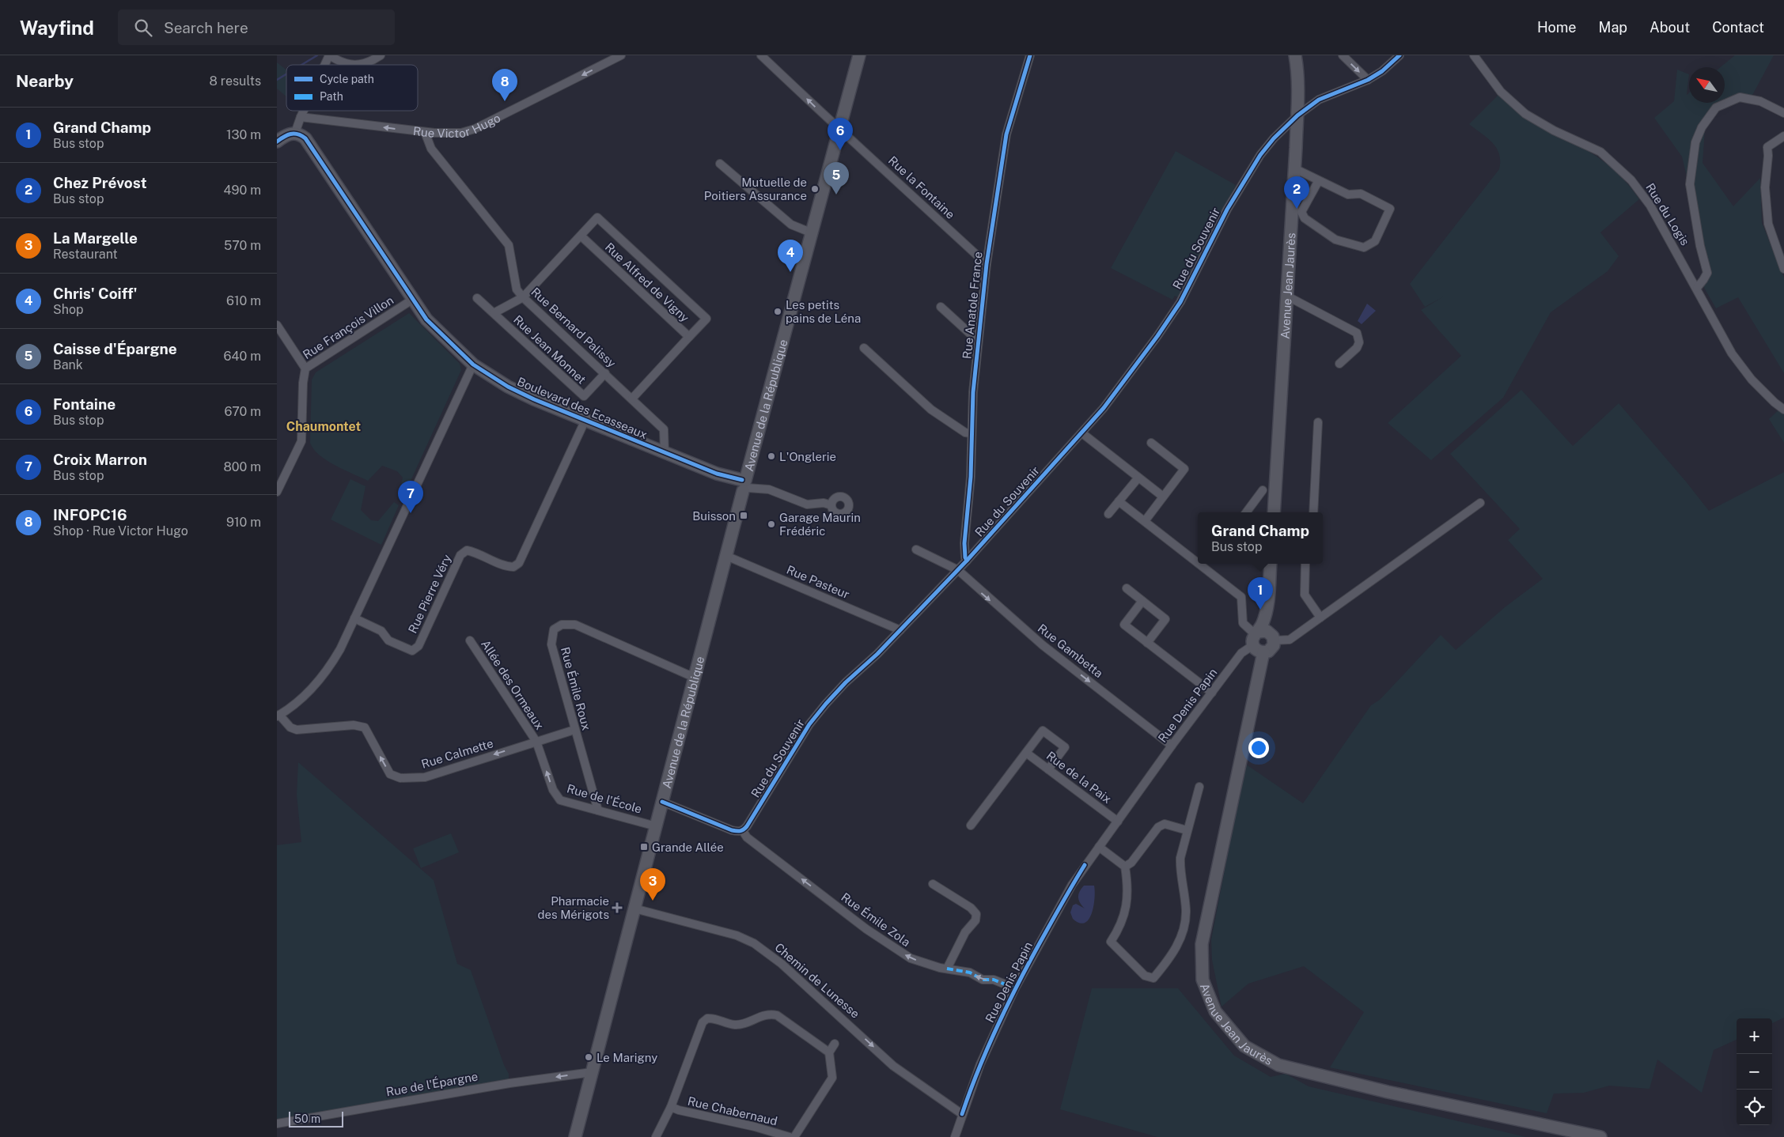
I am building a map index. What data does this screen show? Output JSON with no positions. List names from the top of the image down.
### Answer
{
  "streets": {
    "main road": ["Avenue Jean Jaurès", "Avenue de la République", "Boulevard des Ecasseaux"],
    "street": [
      "Rue Victor Hugo",
      "Rue la Fontaine",
      "Rue du Logis",
      "Rue du Souvenir",
      "Rue Alfred de Vigny",
      "Rue Anatole France",
      "Rue François Villon",
      "Rue Bernard Palissy",
      "Rue Jean Monnet",
      "Rue Pasteur",
      "Rue Pierre Véry",
      "Rue Gambetta",
      "Allée des Ormeaux",
      "Rue Émile Roux",
      "Rue Denis Papin",
      "Rue Calmette",
      "Rue de la Paix",
      "Rue de l'École",
      "Rue Émile Zola",
      "Chemin de Lunesse",
      "Rue de l'Épargne",
      "Rue Chabernaud"
    ]
  },
  "crossings": [
    ["Rue Victor Hugo", "Rue Bernard Palissy"],
    ["Rue la Fontaine", "Rue Anatole France"],
    ["Rue la Fontaine", "Avenue de la République"],
    ["Rue du Souvenir", "Avenue Jean Jaurès"],
    ["Rue du Souvenir", "Rue Anatole France"],
    ["Rue du Souvenir", "Rue Pasteur"],
    ["Rue du Souvenir", "Rue Gambetta"],
    ["Rue du Souvenir", "Rue Émile Zola"],
    ["Rue Alfred de Vigny", "Rue Bernard Palissy"],
    ["Rue François Villon", "Boulevard des Ecasseaux"],
    ["Rue Bernard Palissy", "Rue Jean Monnet"],
    ["Rue Bernard Palissy", "Boulevard des Ecasseaux"],
    ["Avenue de la République", "Boulevard des Ecasseaux"],
    ["Avenue de la République", "Rue Pasteur"],
    ["Avenue de la République", "Rue Émile Roux"],
    ["Avenue de la République", "Rue de l'École"],
    ["Avenue de la République", "Chemin de Lunesse"],
    ["Avenue de la République", "Rue de l'Épargne"],
    ["Boulevard des Ecasseaux", "Rue Pierre Véry"],
    ["Rue Gambetta", "Rue Denis Papin"],
    ["Allée des Ormeaux", "Rue Calmette"],
    ["Allée des Ormeaux", "Rue de l'École"],
    ["Rue Émile Roux", "Rue de l'École"],
    ["Rue Denis Papin", "Rue de la Paix"],
    ["Rue Denis Papin", "Rue Émile Zola"],
    ["Rue Denis Papin", "Chemin de Lunesse"],
    ["Rue Calmette", "Rue de l'École"]
  ],
  "one_way": [
    "Rue Victor Hugo",
    "Rue Gambetta",
    "Rue Calmette",
    "Rue de l'École",
    "Rue Émile Zola",
    "Chemin de Lunesse",
    "Rue de l'Épargne"
  ],
  "districts": ["Chaumontet"],
  "places": {
    "other": [
      "Mutuelle de Poitiers Assurance",
      "Les petits pains de Léna",
      "L'Onglerie",
      "Garage Maurin Frédéric",
      "Le Marigny"
    ],
    "transit": ["Buisson", "Grande Allée"],
    "health": ["Pharmacie des Mérigots"]
  },
  "legend": ["Cycle path", "Path"],
  "scale_bar": "50 m",
  "north": "top left",
  "page": {
    "header": "Wayfind",
    "search": "Search here",
    "nav": [
      "Home",
      "Map",
      "About",
      "Contact"
    ],
    "heading": ["Nearby", "8 results"],
    "pins": [
      "8",
      "6",
      "5",
      "2",
      "4",
      "7",
      "1",
      "3"
    ],
    "list": [
      {
        "mark": "1",
        "name": "Grand Champ",
        "note": "Bus stop",
        "value": "130 m"
      },
      {
        "mark": "2",
        "name": "Chez Prévost",
        "note": "Bus stop",
        "value": "490 m"
      },
      {
        "mark": "3",
        "name": "La Margelle",
        "note": "Restaurant",
        "value": "570 m"
      },
      {
        "mark": "4",
        "name": "Chris' Coiff'",
        "note": "Shop",
        "value": "610 m"
      },
      {
        "mark": "5",
        "name": "Caisse d'Épargne",
        "note": "Bank",
        "value": "640 m"
      },
      {
        "mark": "6",
        "name": "Fontaine",
        "note": "Bus stop",
        "value": "670 m"
      },
      {
        "mark": "7",
        "name": "Croix Marron",
        "note": "Bus stop",
        "value": "800 m"
      },
      {
        "mark": "8",
        "name": "INFOPC16",
        "note": "Shop · Rue Victor Hugo",
        "value": "910 m"
      }
    ],
    "popup": ["Grand Champ", "Bus stop"],
    "map_buttons": ["+", "−"],
    "scale": "50 m"
  }
}
